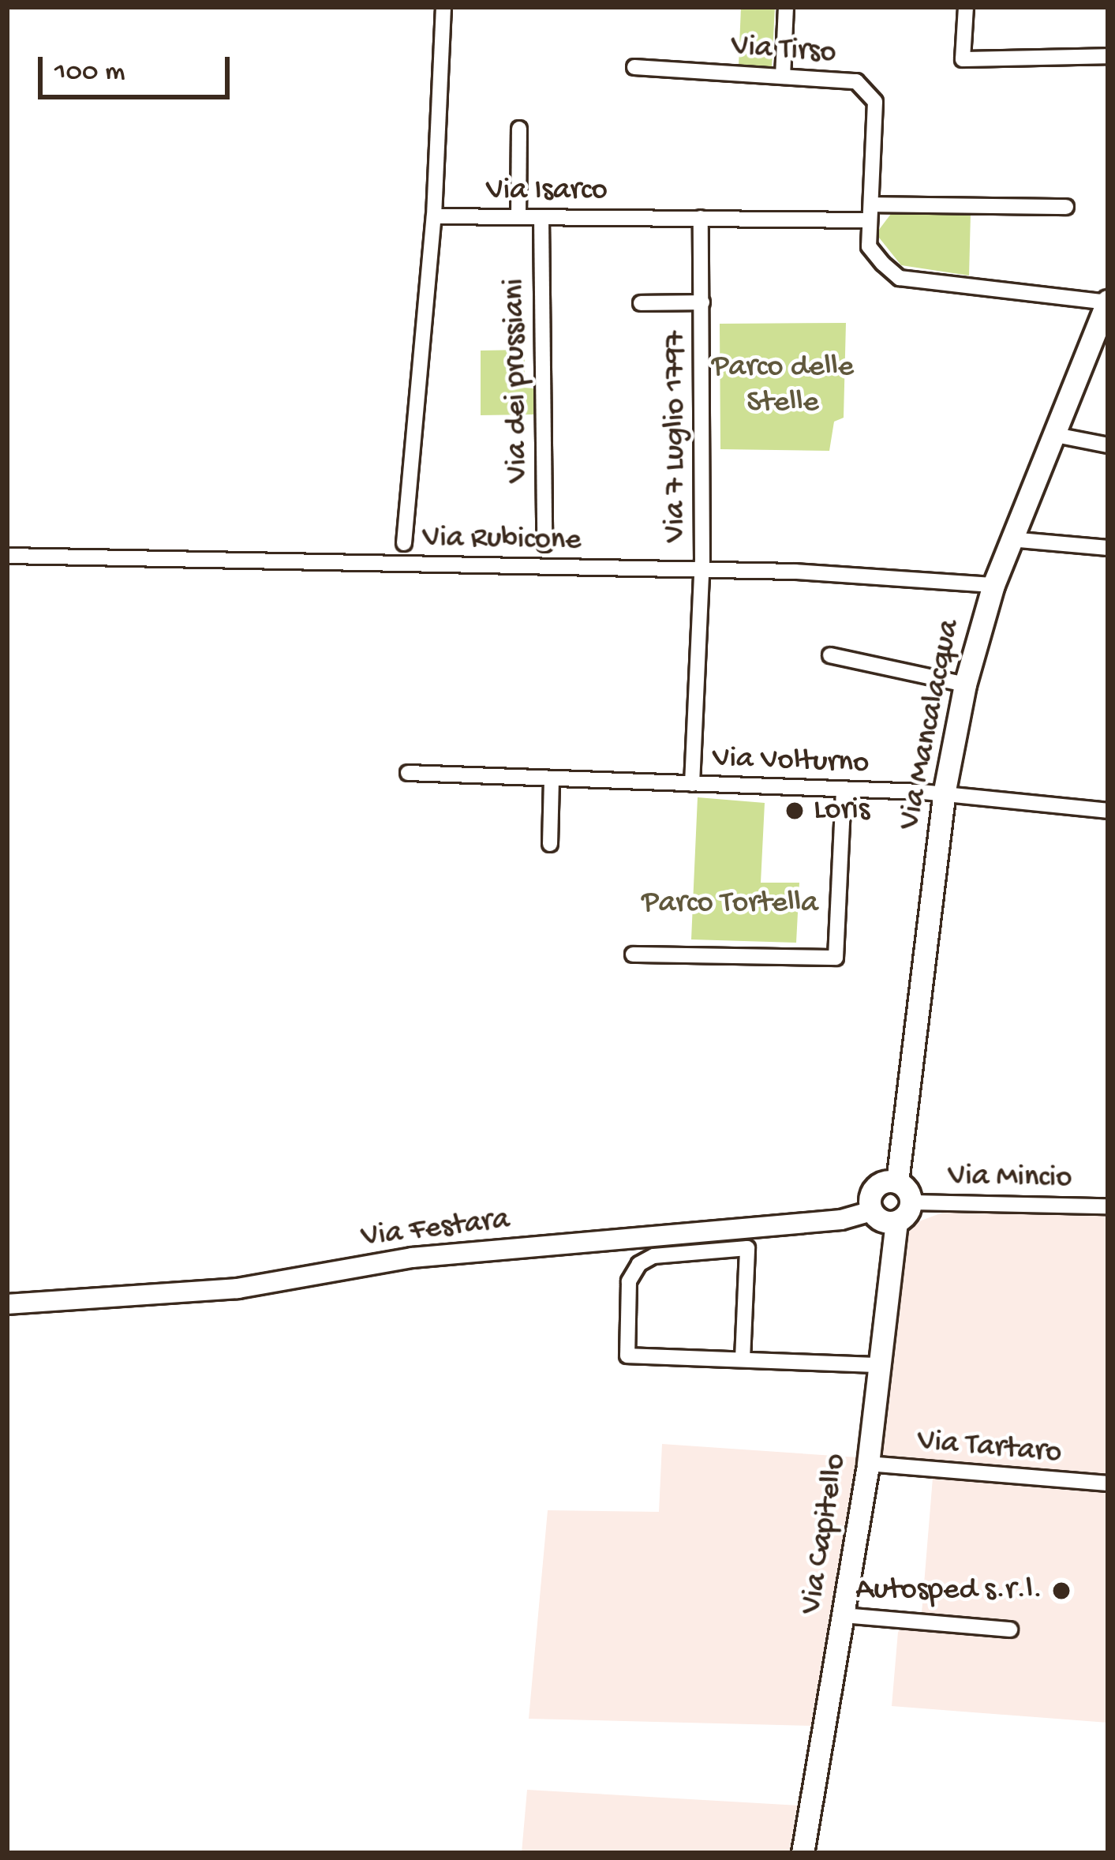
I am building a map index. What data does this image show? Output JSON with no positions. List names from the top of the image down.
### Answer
{
  "streets": {
    "main road": ["Via Mancalacqua", "Via Capitello"],
    "street": [
      "Via Tirso",
      "Via Isarco",
      "Via dei prussiani",
      "Via 7 Luglio 1797",
      "Via Rubicone",
      "Via Volturno",
      "Via Mincio",
      "Via Festara",
      "Via Tartaro"
    ]
  },
  "crossings": [
    ["Via Isarco", "Via dei prussiani"],
    ["Via Isarco", "Via 7 Luglio 1797"],
    ["Via 7 Luglio 1797", "Via Rubicone"],
    ["Via 7 Luglio 1797", "Via Volturno"],
    ["Via Rubicone", "Via Mancalacqua"],
    ["Via Rubicone", "Via Volturno"],
    ["Via Mancalacqua", "Via Volturno"],
    ["Via Mancalacqua", "Via Mincio"],
    ["Via Mancalacqua", "Via Festara"],
    ["Via Mancalacqua", "Via Capitello"],
    ["Via Mincio", "Via Festara"],
    ["Via Mincio", "Via Capitello"],
    ["Via Festara", "Via Capitello"],
    ["Via Tartaro", "Via Capitello"]
  ],
  "parks": ["Parco delle Stelle", "Parco Tortella"],
  "places": ["Loris", "Autosped s.r.l."],
  "scale_bar": "100 m"
}
